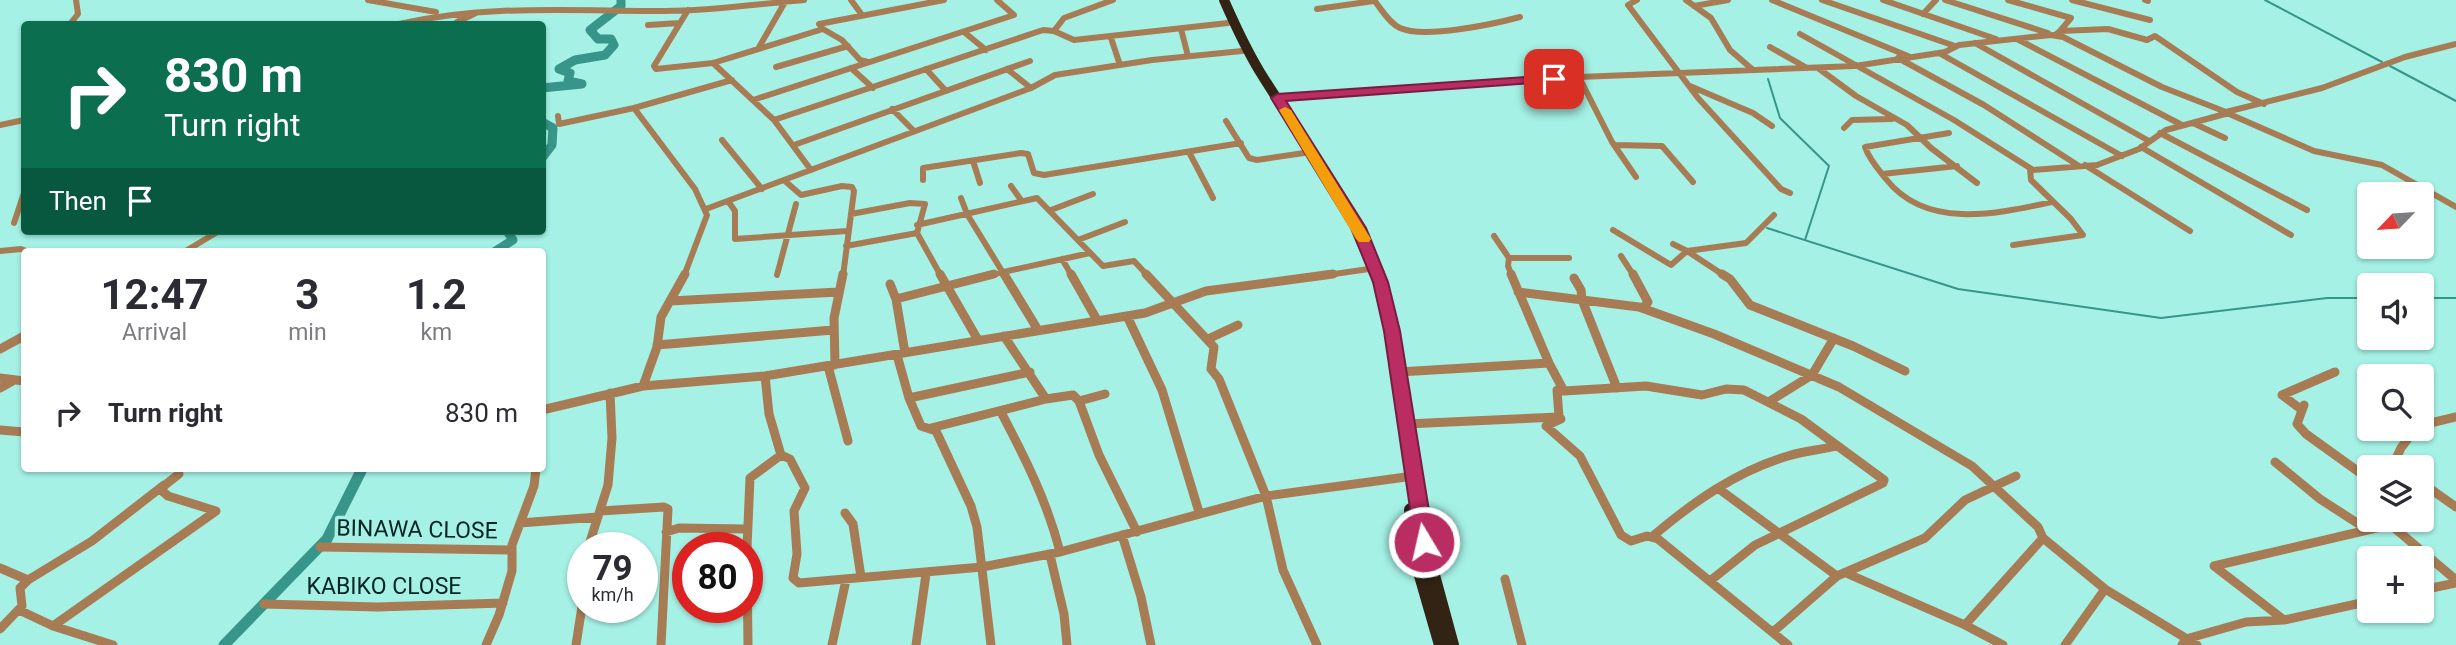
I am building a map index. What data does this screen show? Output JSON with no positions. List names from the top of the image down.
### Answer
{
  "streets": {
    "street": ["BINAWA CLOSE", "KABIKO CLOSE"]
  },
  "north": "bottom left",
  "page": {
    "turn": ["830 m", "Turn right"],
    "then": "Then",
    "map_buttons": "+",
    "eta": [
      "12:47",
      "Arrival",
      "3",
      "min",
      "1.2",
      "km"
    ],
    "list": [
      {
        "name": "Turn right",
        "value": "830 m"
      }
    ],
    "speed": "79 km/h",
    "limit": "80"
  }
}
